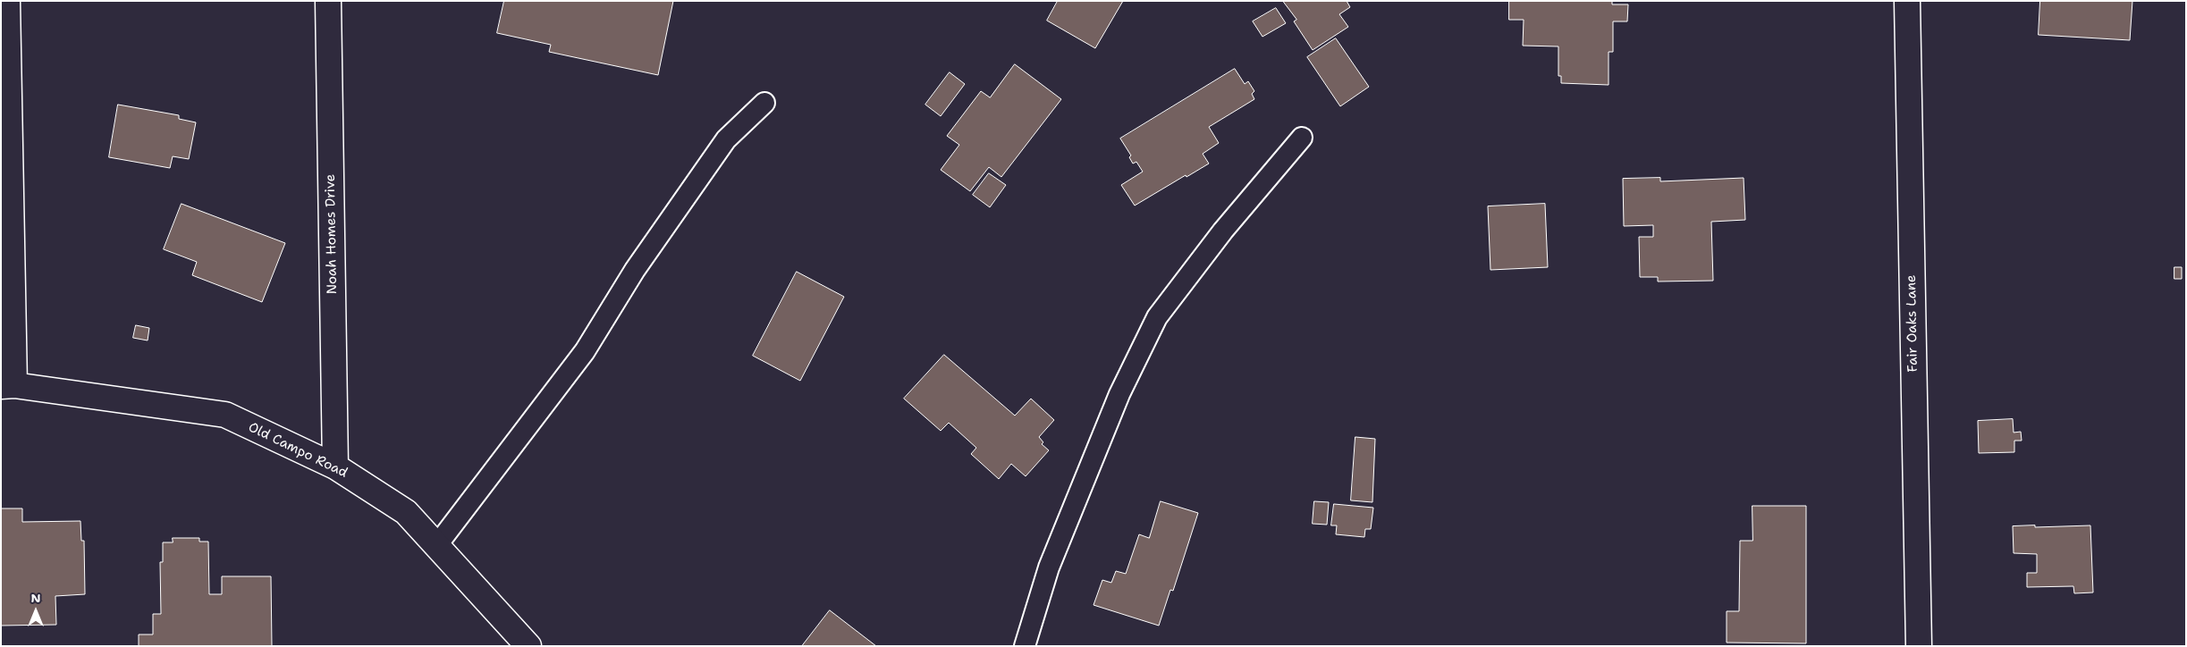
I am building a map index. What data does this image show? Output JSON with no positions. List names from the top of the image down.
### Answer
{
  "streets": {
    "street": ["Noah Homes Drive", "Fair Oaks Lane", "Old Campo Road"]
  },
  "crossings": [
    ["Noah Homes Drive", "Old Campo Road"]
  ],
  "north": "top"
}
